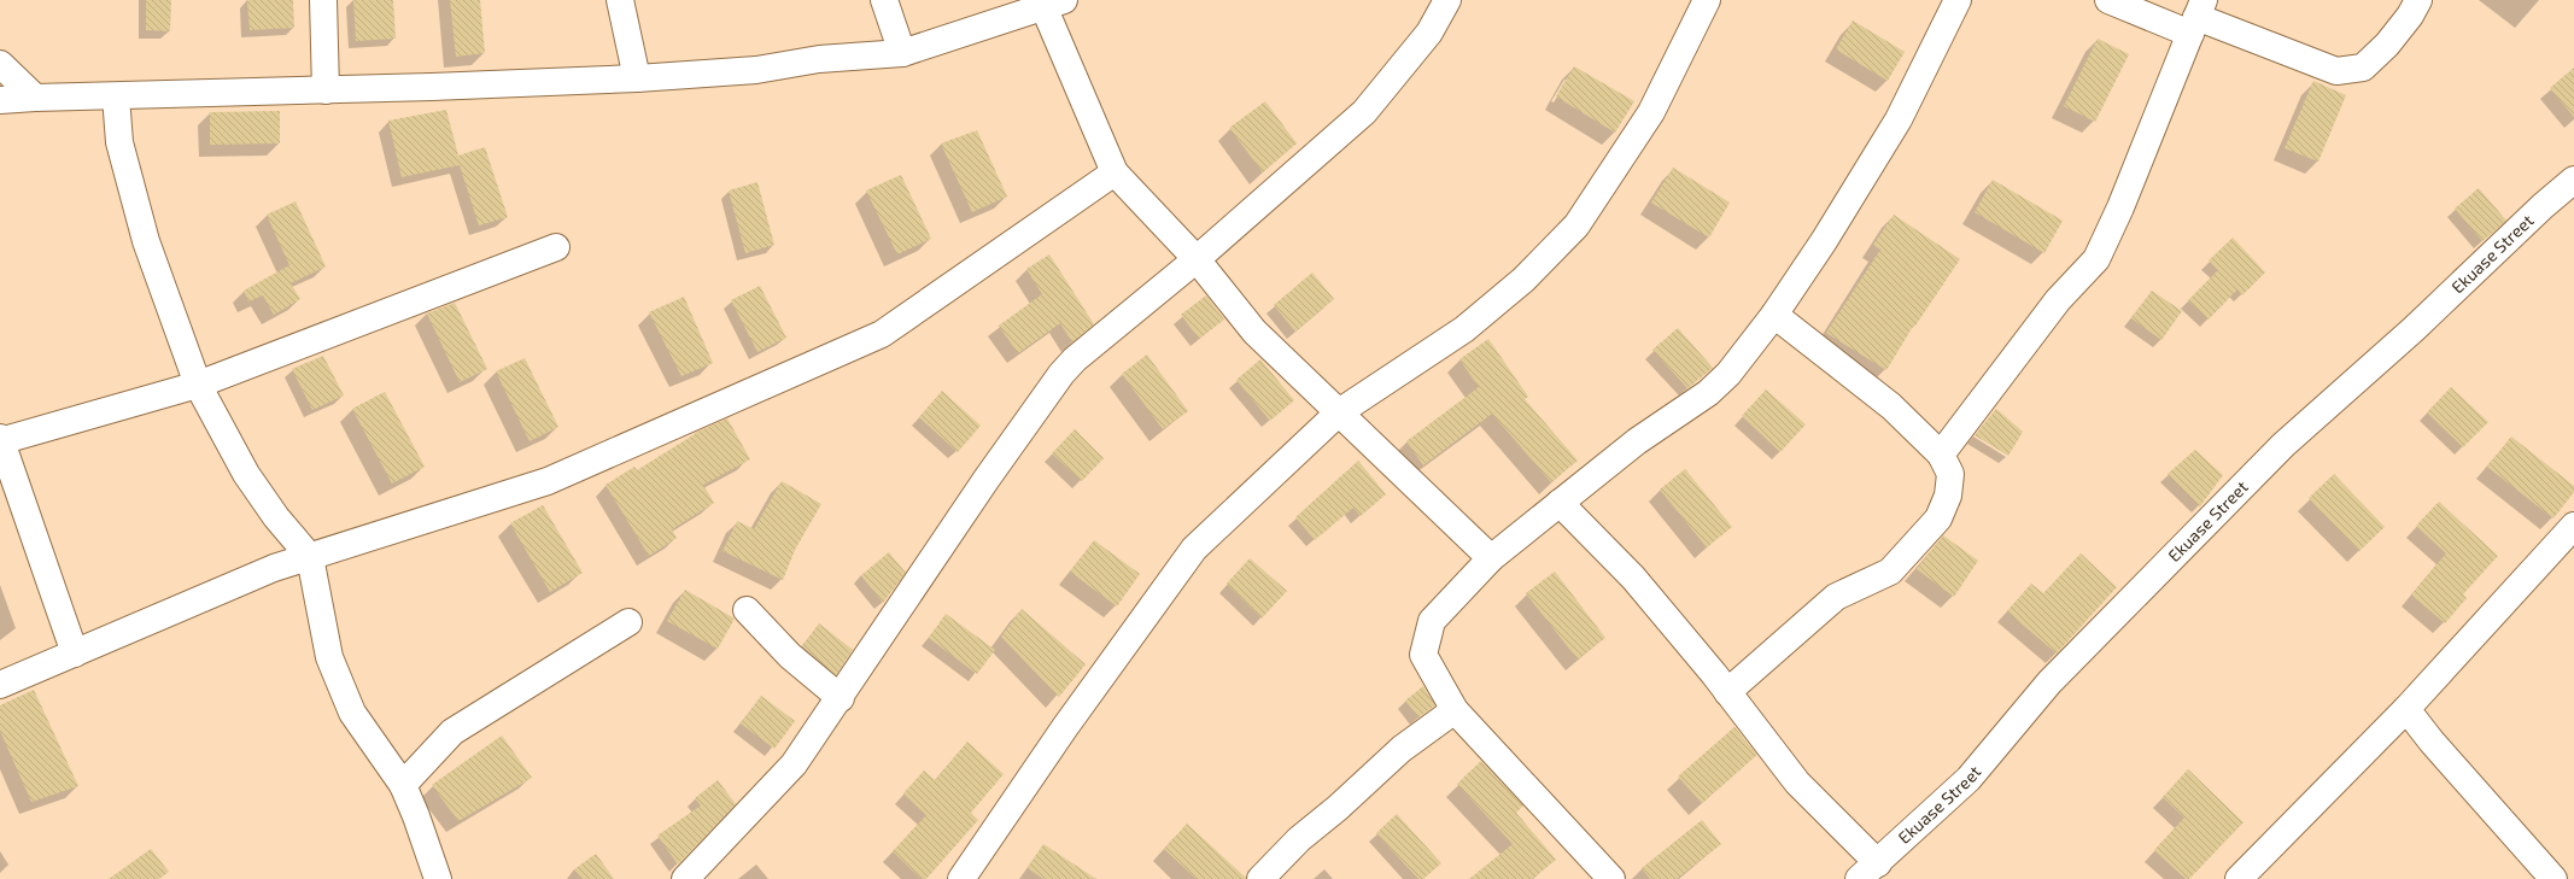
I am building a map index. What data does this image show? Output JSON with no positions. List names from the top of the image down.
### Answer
{
  "streets": {
    "street": ["Ekuase Street"]
  }
}
